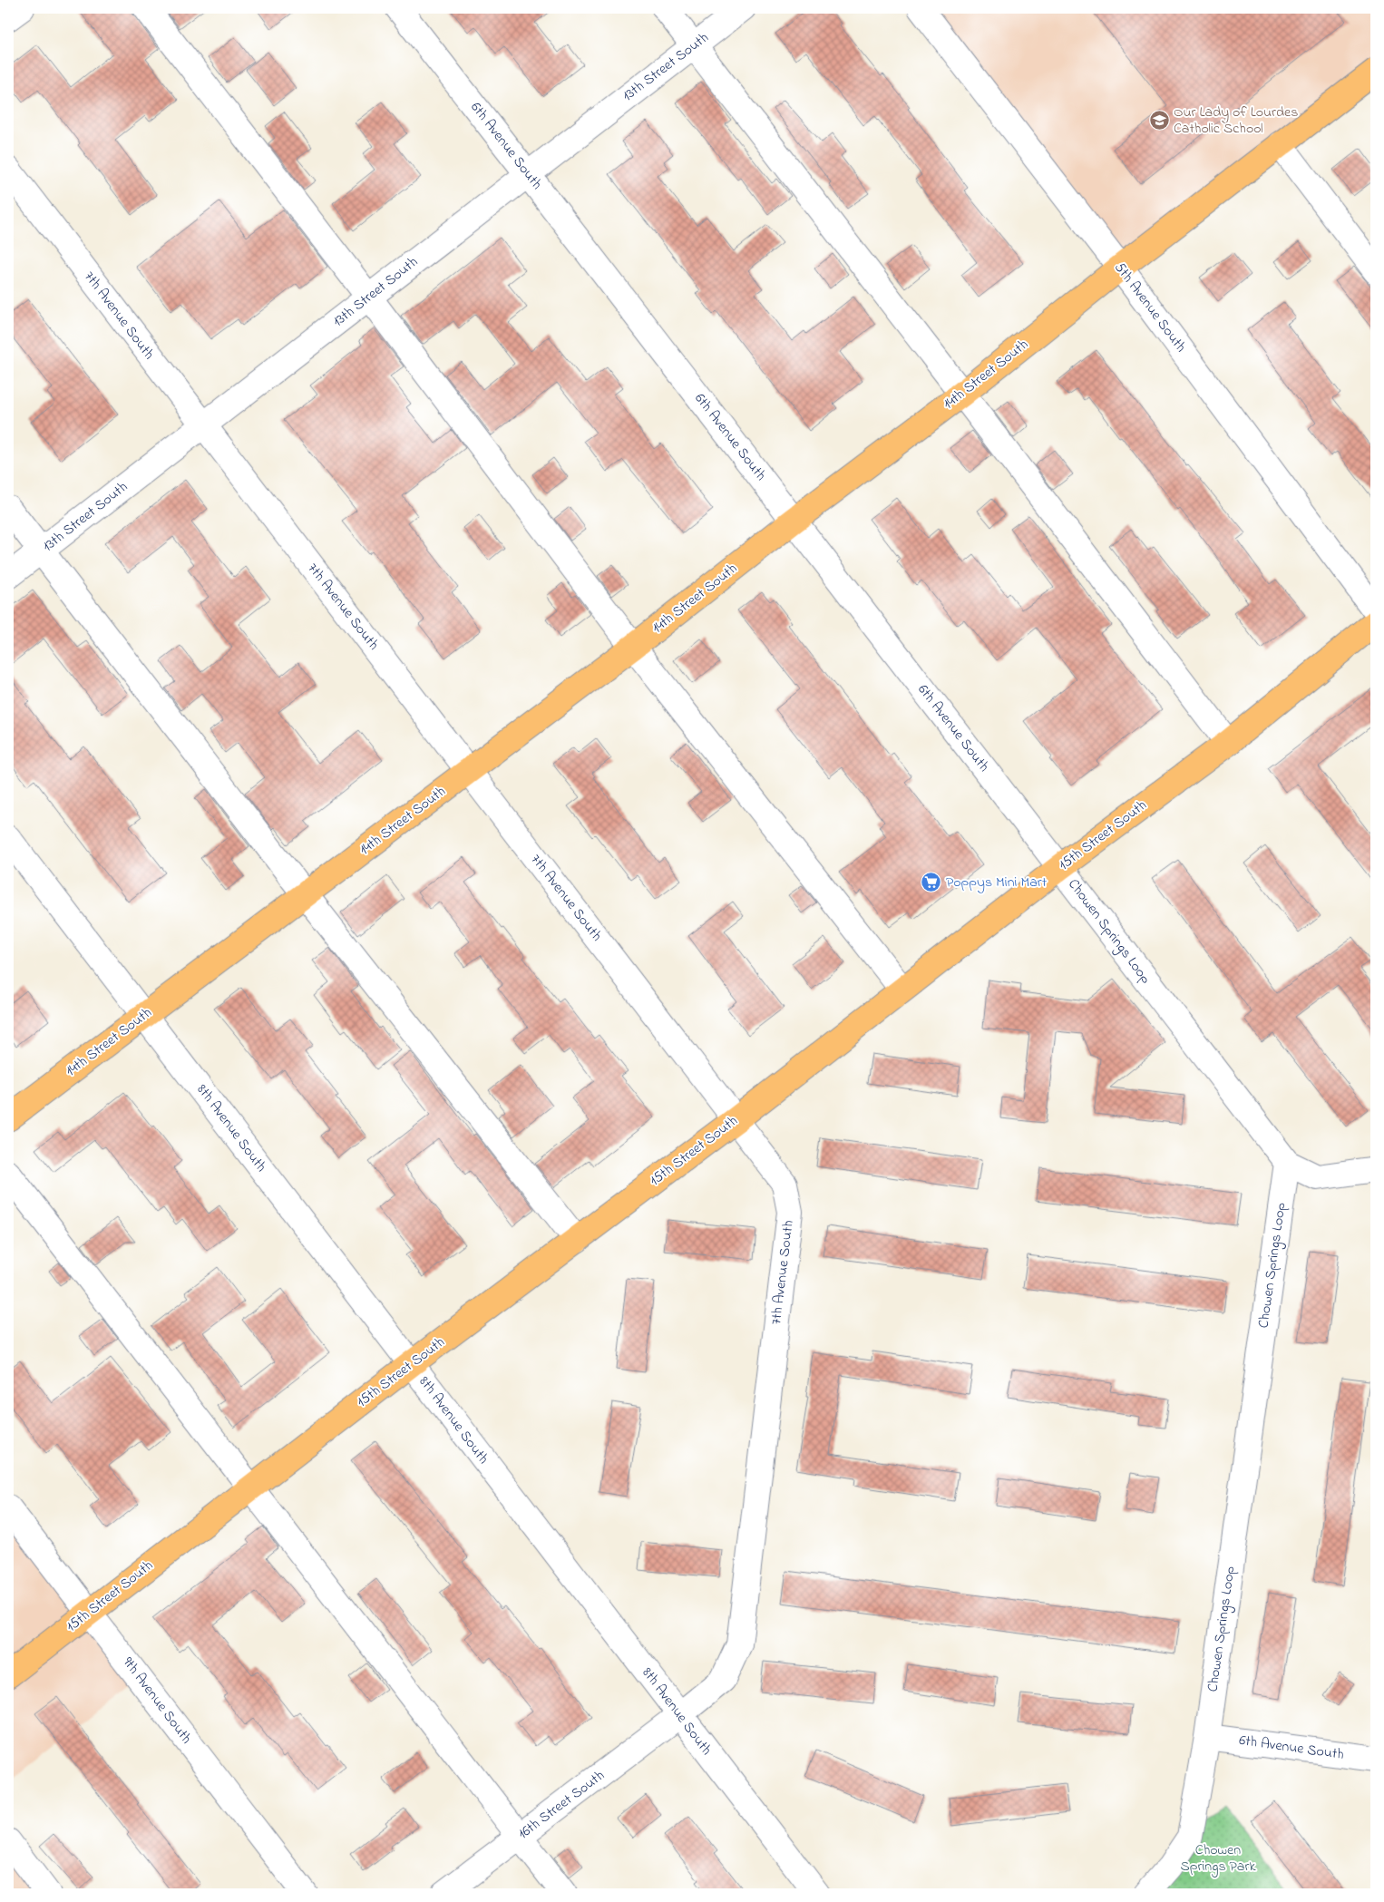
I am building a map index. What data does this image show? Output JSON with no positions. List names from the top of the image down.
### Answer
{
  "streets": {
    "main road": ["14th Street South", "15th Street South"],
    "street": [
      "13th Street South",
      "6th Avenue South",
      "5th Avenue South",
      "7th Avenue South",
      "Chowen Springs Loop",
      "8th Avenue South",
      "9th Avenue South",
      "16th Street South"
    ]
  },
  "crossings": [
    ["13th Street South", "6th Avenue South"],
    ["13th Street South", "7th Avenue South"],
    ["6th Avenue South", "14th Street South"],
    ["6th Avenue South", "15th Street South"],
    ["6th Avenue South", "Chowen Springs Loop"],
    ["5th Avenue South", "14th Street South"],
    ["7th Avenue South", "14th Street South"],
    ["7th Avenue South", "15th Street South"],
    ["7th Avenue South", "8th Avenue South"],
    ["7th Avenue South", "16th Street South"],
    ["14th Street South", "8th Avenue South"],
    ["15th Street South", "Chowen Springs Loop"],
    ["15th Street South", "8th Avenue South"],
    ["15th Street South", "9th Avenue South"],
    ["8th Avenue South", "16th Street South"]
  ],
  "parks": ["Chowen Springs Park"],
  "places": {
    "school or university": ["Our Lady of Lourdes Catholic School"],
    "supermarket": ["Poppys Mini Mart"]
  }
}
